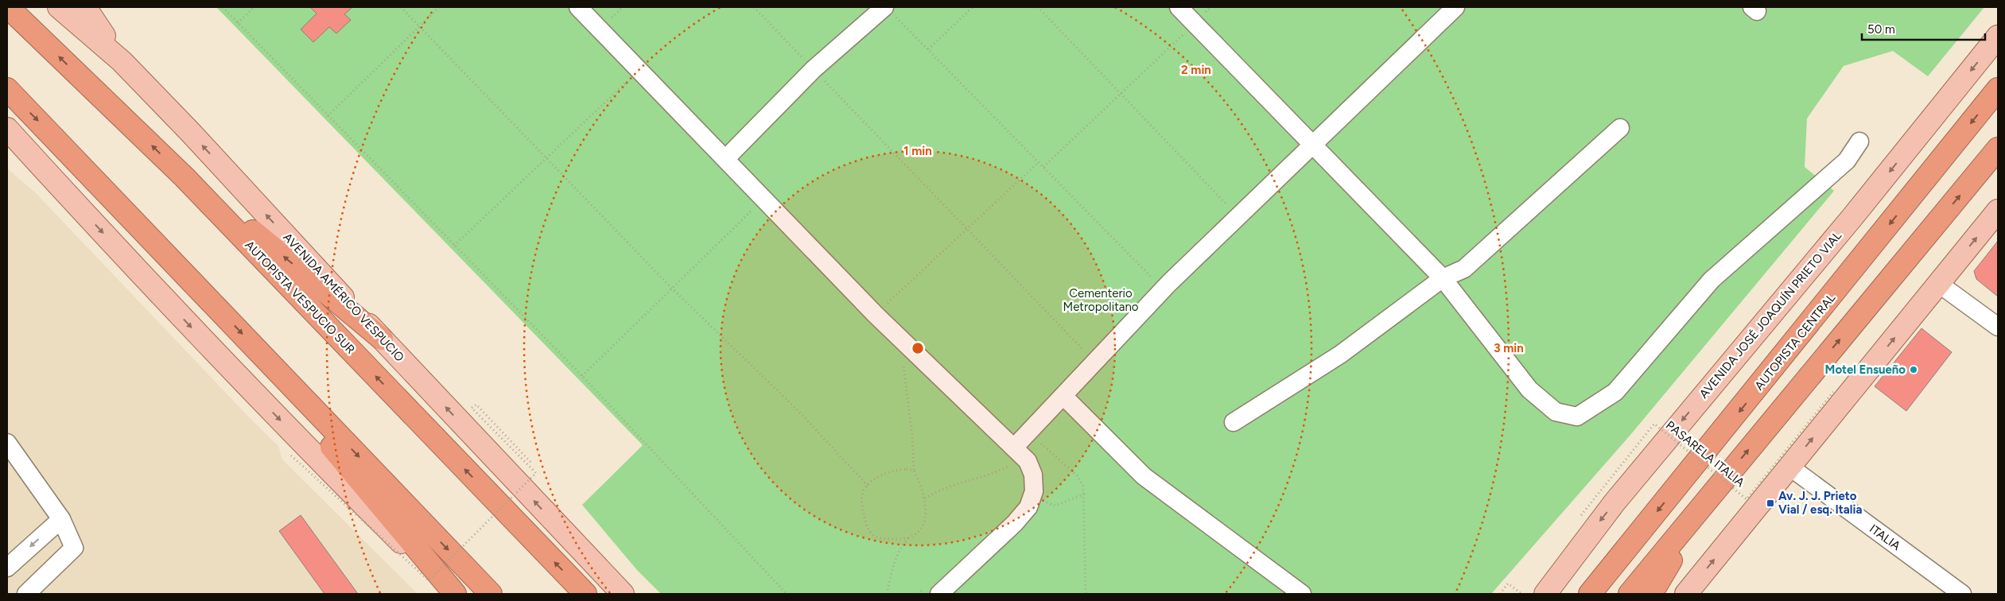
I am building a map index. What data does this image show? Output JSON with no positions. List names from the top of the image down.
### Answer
{
  "streets": {
    "highway": ["AUTOPISTA VESPUCIO SUR", "AUTOPISTA CENTRAL"],
    "main road": ["AVENIDA AMÉRICO VESPUCIO", "AVENIDA JOSÉ JOAQUÍN PRIETO VIAL"],
    "street": ["ITALIA"],
    "path": ["PASARELA ITALIA"]
  },
  "parks": ["Cementerio Metropolitano"],
  "places": {
    "other": ["Motel Ensueño"],
    "transit": ["Av. J. J. Prieto Vial / esq. Italia"]
  },
  "scale_bar": "50 m",
  "rings": ["2 min", "1 min", "3 min"]
}
